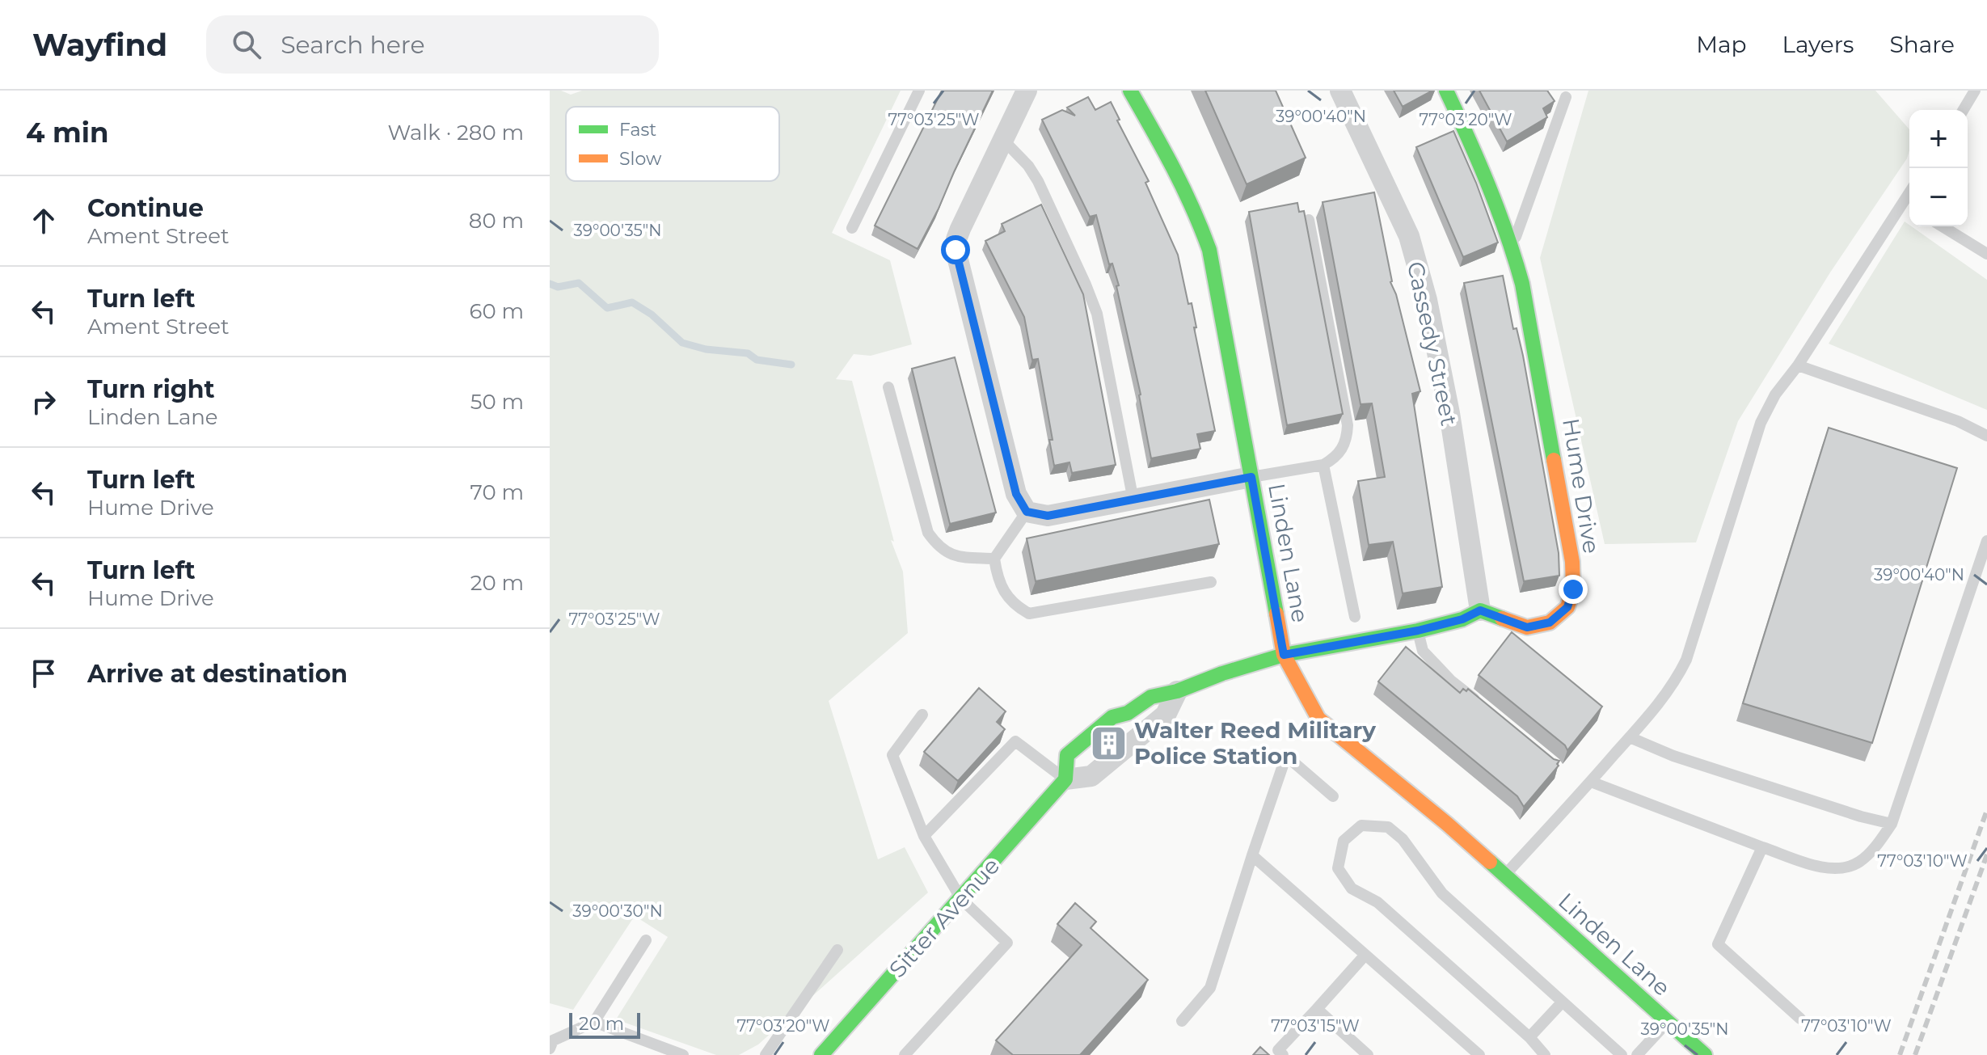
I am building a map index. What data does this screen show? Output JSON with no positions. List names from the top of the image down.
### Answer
{
  "streets": {
    "street": [
      "Cassedy Street",
      "Hume Drive",
      "Linden Lane",
      "Sitter Avenue"
    ]
  },
  "crossings": [
    ["Cassedy Street", "Hume Drive"],
    ["Linden Lane", "Sitter Avenue"]
  ],
  "places": {
    "building": ["Walter Reed Military Police Station"]
  },
  "legend": ["Fast", "Slow"],
  "scale_bar": "20 m",
  "page": {
    "header": "Wayfind",
    "search": "Search here",
    "nav": ["Map", "Layers", "Share"],
    "heading": ["4 min", "Walk · 280 m"],
    "map_buttons": ["+", "−"],
    "list": [
      ["Continue", "Ament Street", "80 m"],
      ["Turn left", "Ament Street", "60 m"],
      ["Turn right", "Linden Lane", "50 m"],
      ["Turn left", "Hume Drive", "70 m"],
      ["Turn left", "Hume Drive", "20 m"],
      "Arrive at destination"
    ],
    "scale": "20 m"
  },
  "coordinates": [
    "39°00'40\"N",
    "77°03'25\"W",
    "77°03'20\"W",
    "39°00'35\"N",
    "77°03'10\"W",
    "39°00'30\"N",
    "77°03'15\"W"
  ]
}
